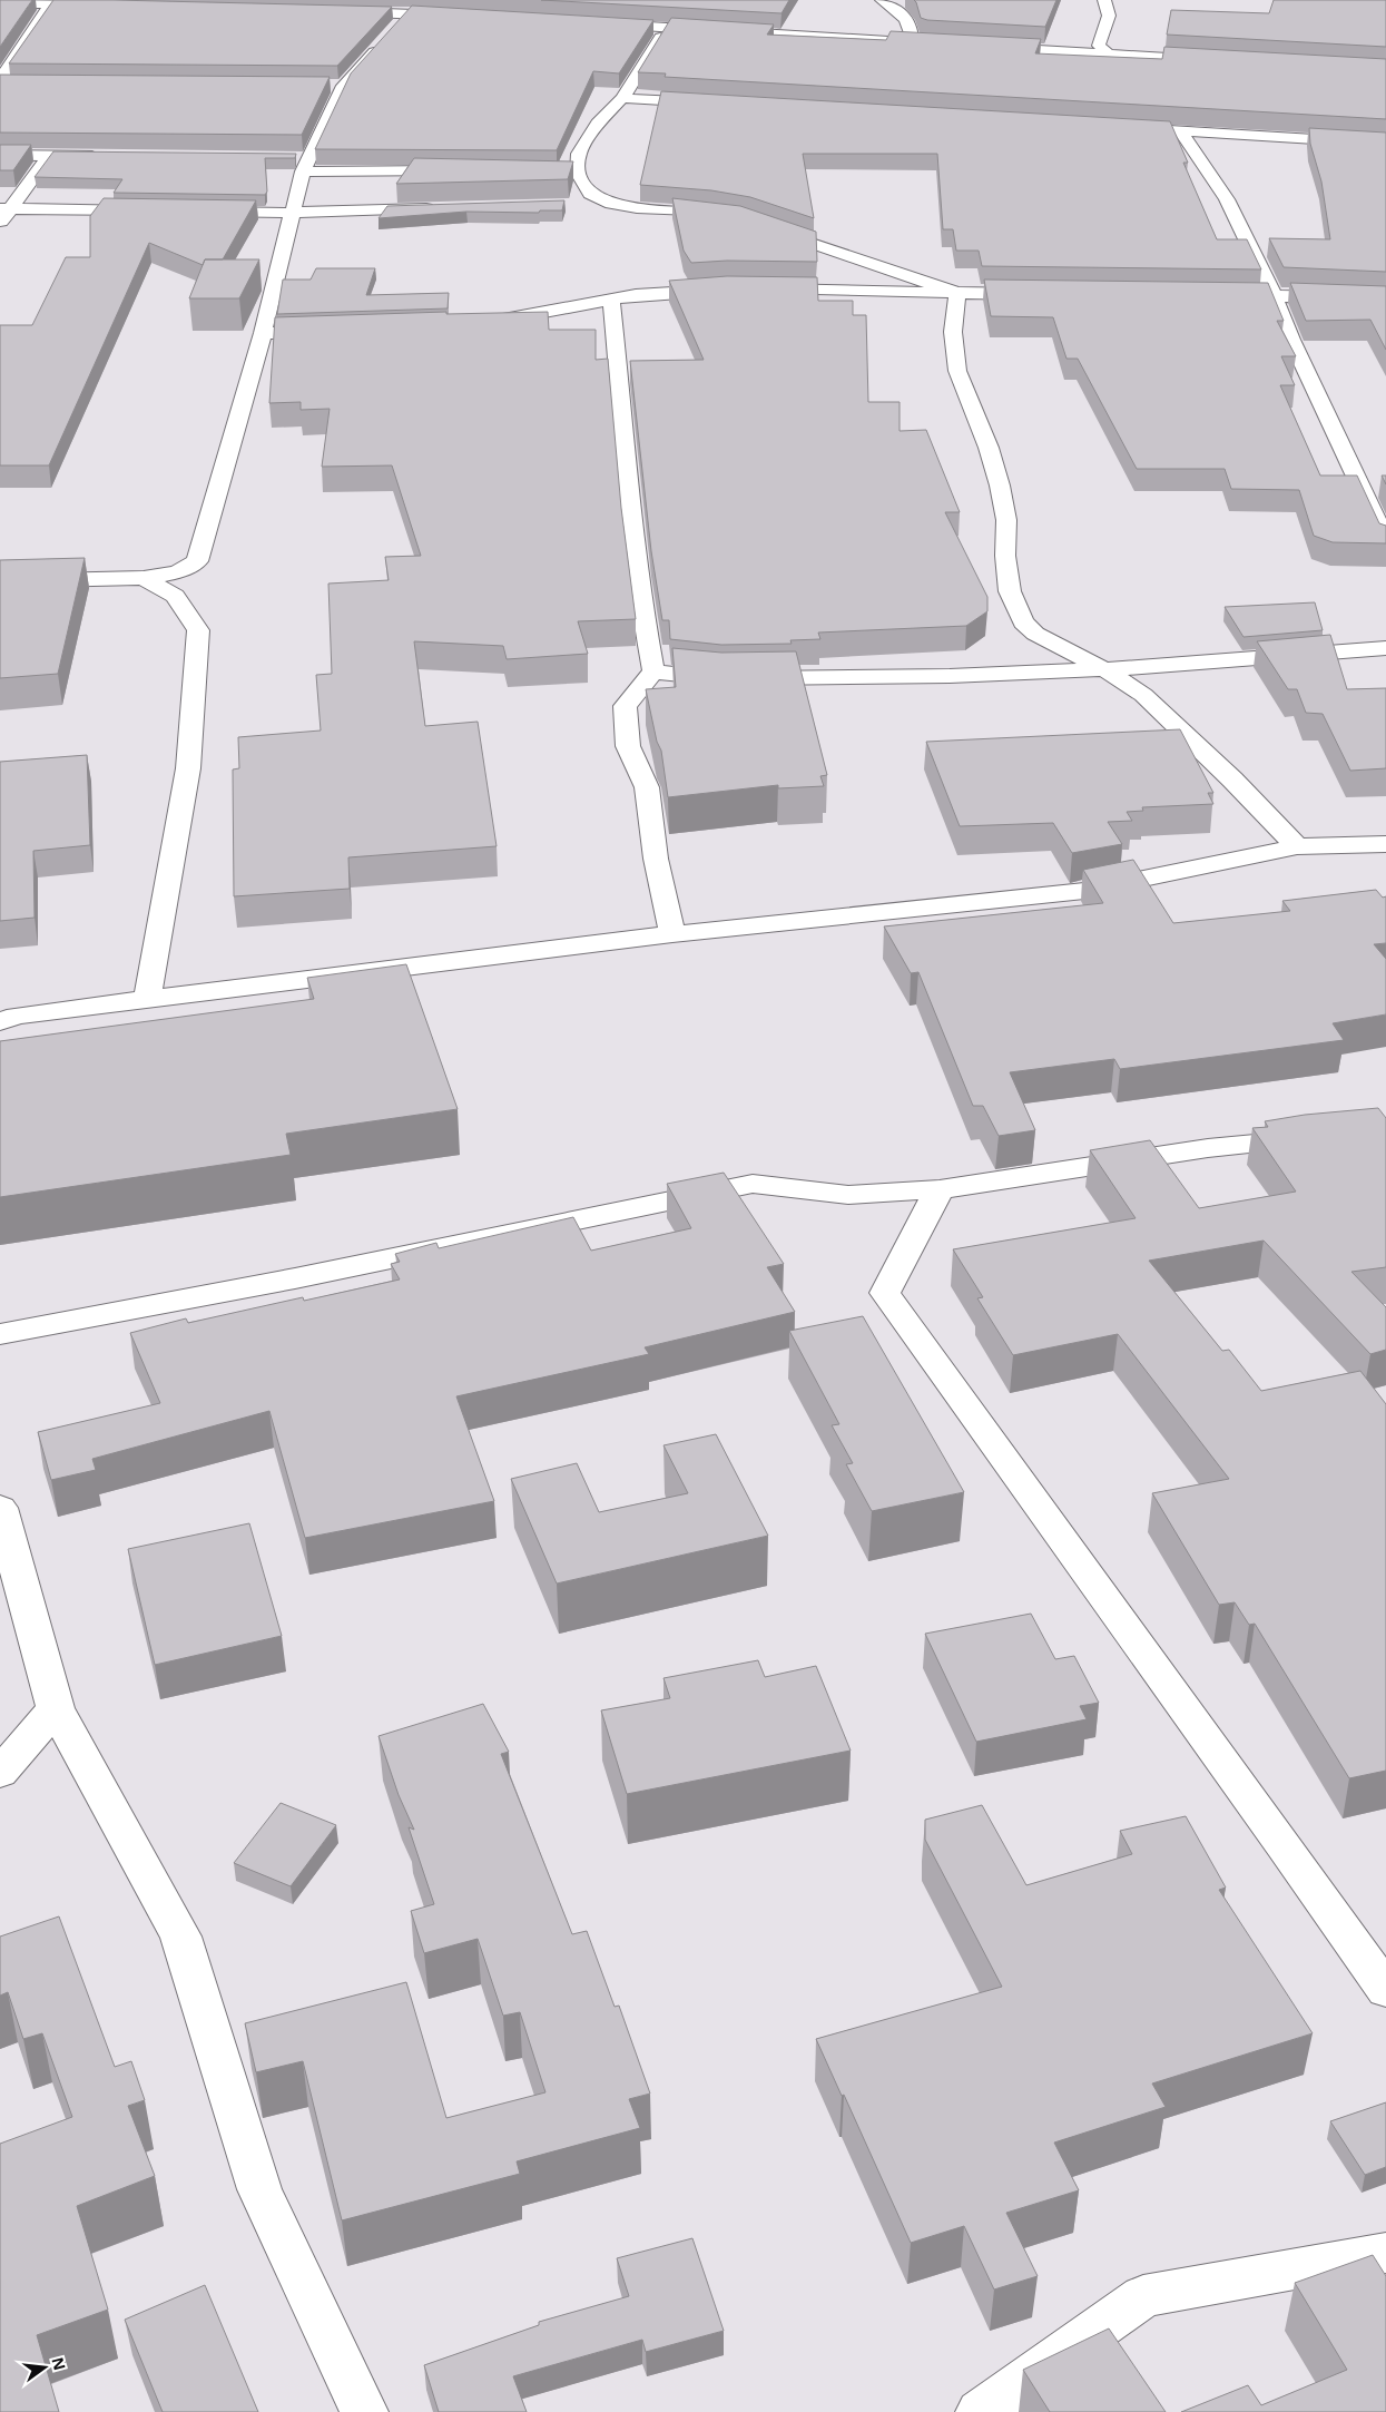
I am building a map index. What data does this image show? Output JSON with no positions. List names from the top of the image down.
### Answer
{
  "north": "right"
}
